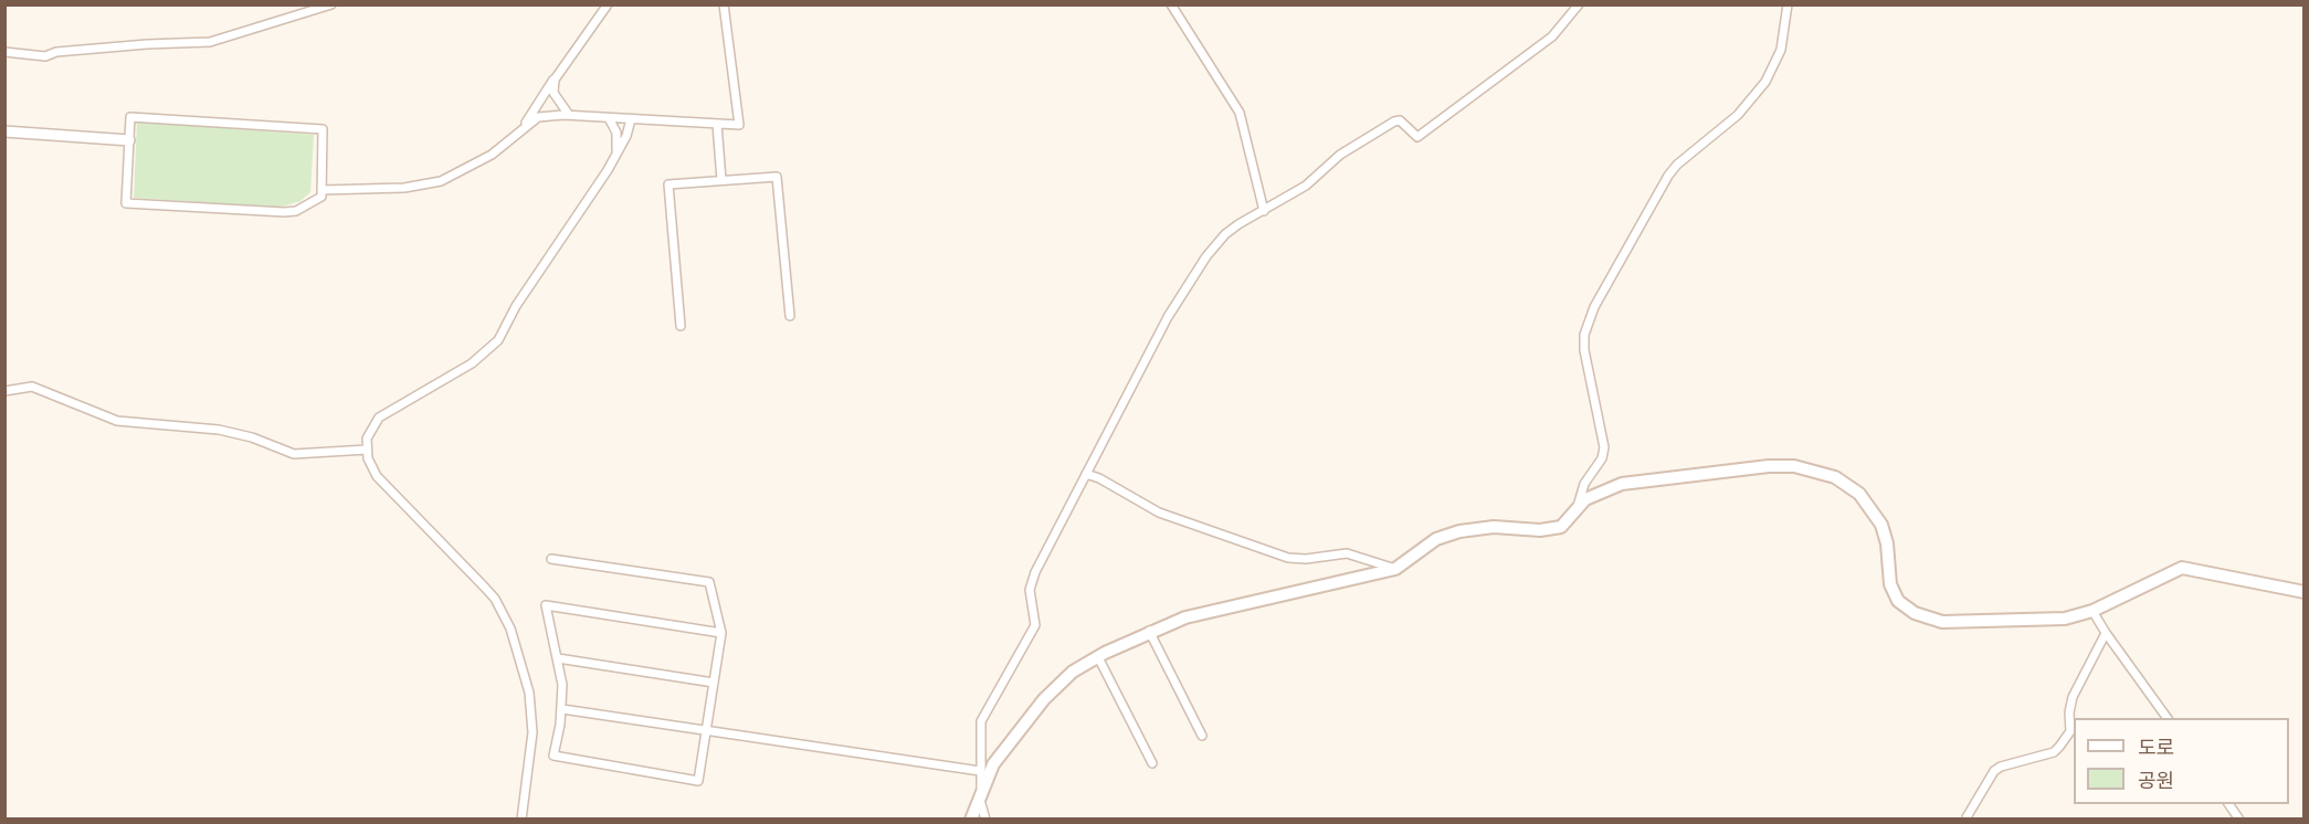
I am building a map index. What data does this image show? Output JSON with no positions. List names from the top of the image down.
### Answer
{
  "legend": ["도로", "공원"]
}
